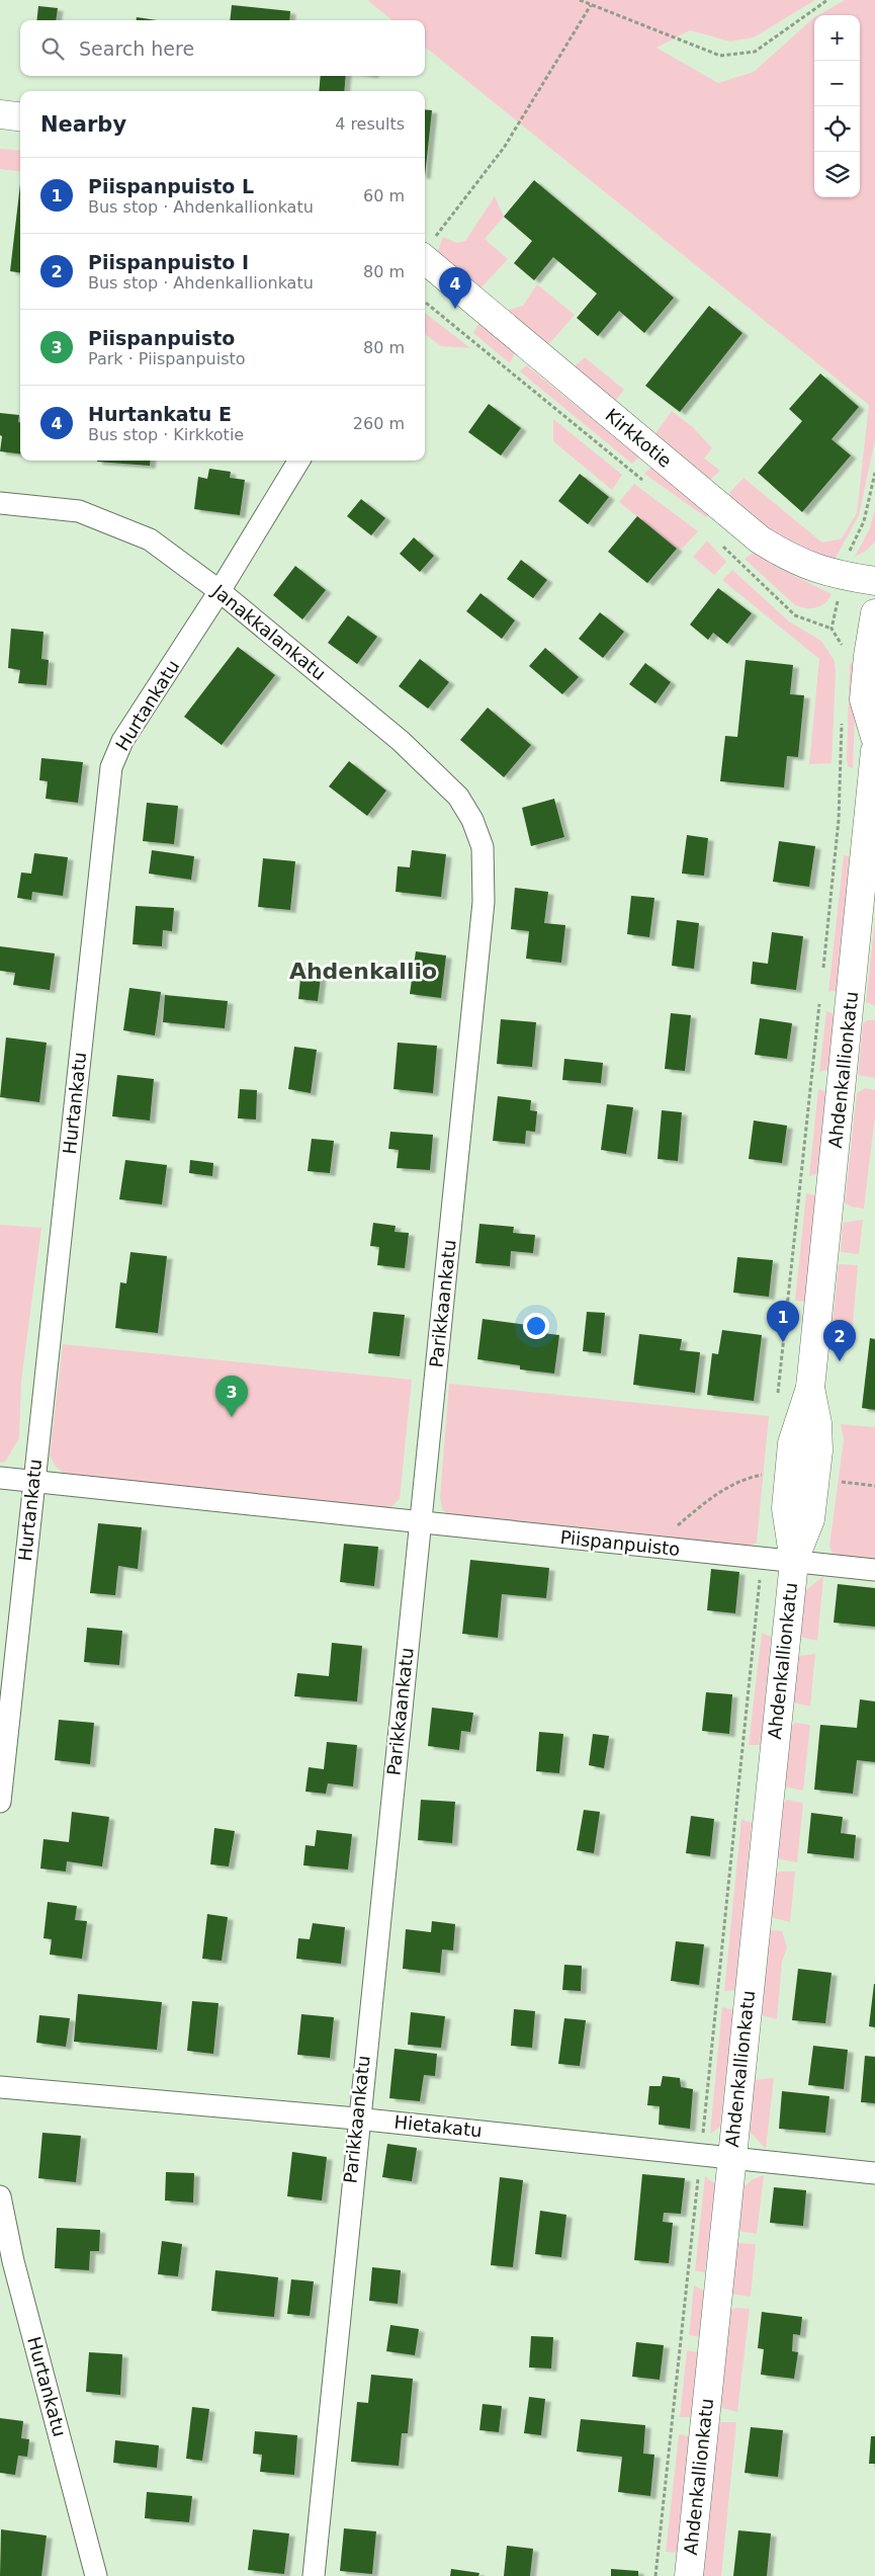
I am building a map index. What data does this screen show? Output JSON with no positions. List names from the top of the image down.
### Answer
{
  "streets": {
    "street": [
      "Kirkkotie",
      "Janakkalankatu",
      "Hurtankatu",
      "Ahdenkallionkatu",
      "Parikkaankatu",
      "Piispanpuisto",
      "Hietakatu"
    ]
  },
  "crossings": [
    ["Janakkalankatu", "Hurtankatu"],
    ["Janakkalankatu", "Parikkaankatu"],
    ["Hurtankatu", "Piispanpuisto"],
    ["Ahdenkallionkatu", "Piispanpuisto"],
    ["Ahdenkallionkatu", "Hietakatu"],
    ["Parikkaankatu", "Piispanpuisto"],
    ["Parikkaankatu", "Hietakatu"]
  ],
  "districts": ["Ahdenkallio"],
  "page": {
    "map_buttons": ["+", "−"],
    "search": "Search here",
    "heading": ["Nearby", "4 results"],
    "list": [
      {
        "mark": "1",
        "name": "Piispanpuisto L",
        "note": "Bus stop · Ahdenkallionkatu",
        "value": "60 m"
      },
      {
        "mark": "2",
        "name": "Piispanpuisto I",
        "note": "Bus stop · Ahdenkallionkatu",
        "value": "80 m"
      },
      {
        "mark": "3",
        "name": "Piispanpuisto",
        "note": "Park · Piispanpuisto",
        "value": "80 m"
      },
      {
        "mark": "4",
        "name": "Hurtankatu E",
        "note": "Bus stop · Kirkkotie",
        "value": "260 m"
      }
    ],
    "pins": [
      "4",
      "1",
      "2",
      "3"
    ]
  }
}
